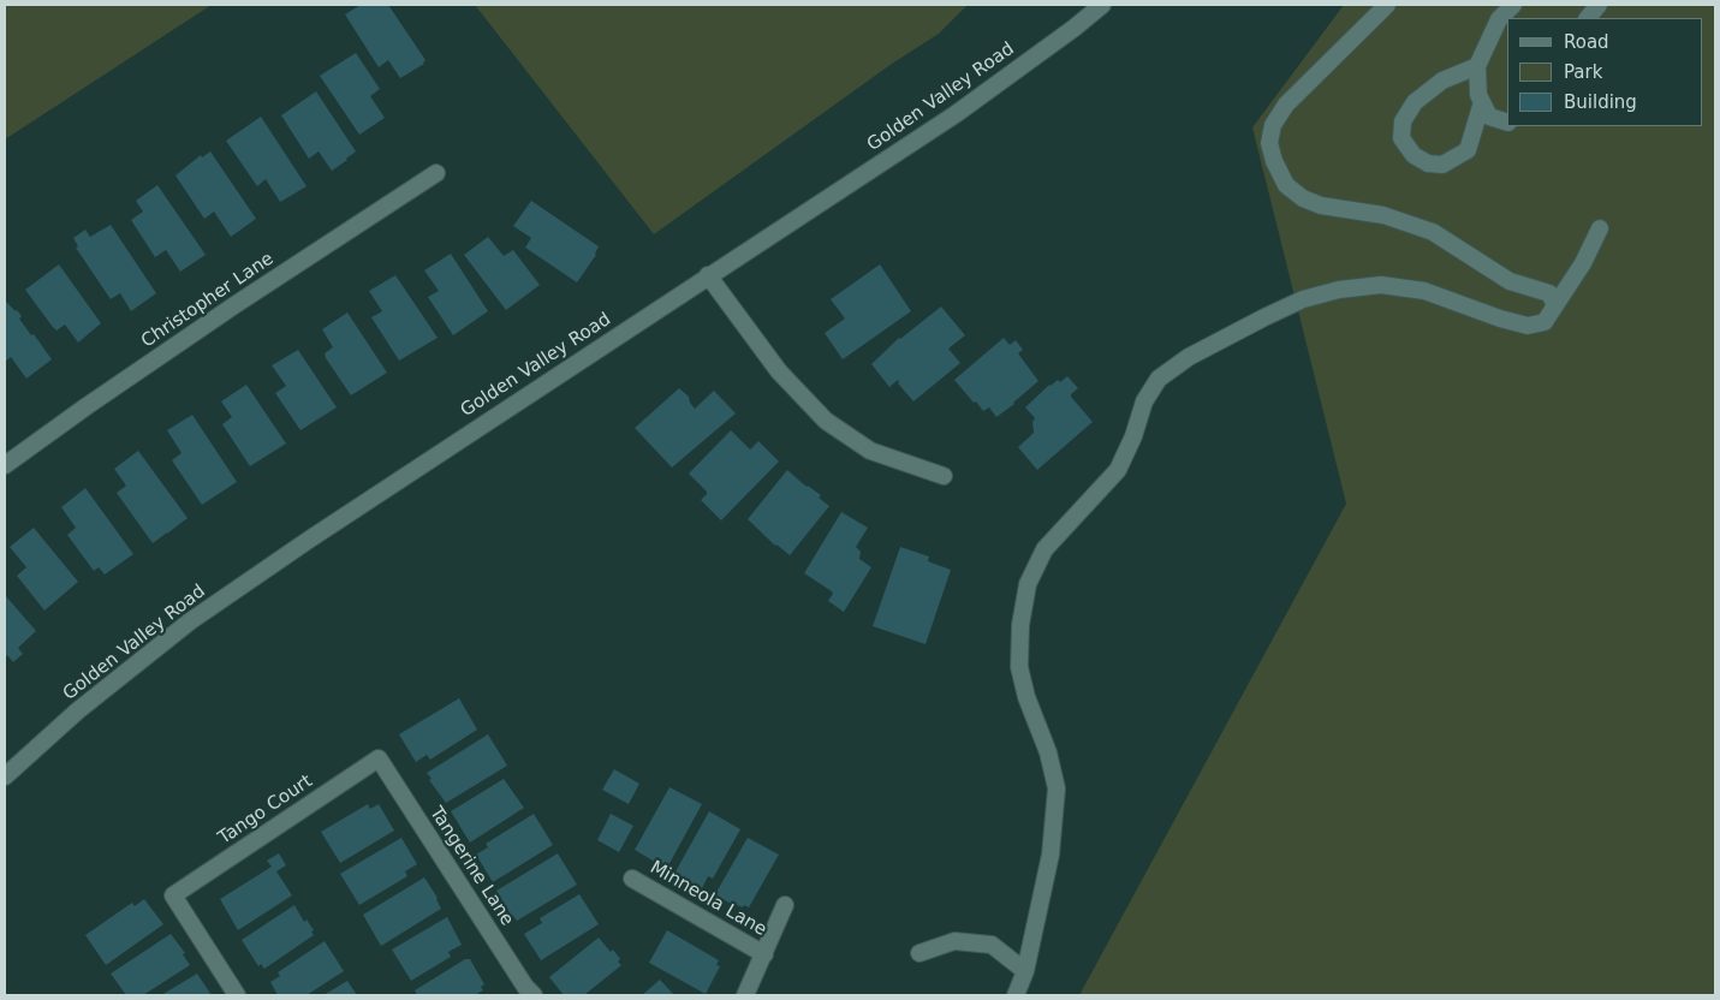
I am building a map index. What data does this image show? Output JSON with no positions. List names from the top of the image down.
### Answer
{
  "streets": {
    "street": [
      "Golden Valley Road",
      "Christopher Lane",
      "Tango Court",
      "Tangerine Lane",
      "Minneola Lane"
    ]
  },
  "crossings": [
    ["Tango Court", "Tangerine Lane"]
  ],
  "legend": ["Road", "Park", "Building"]
}
